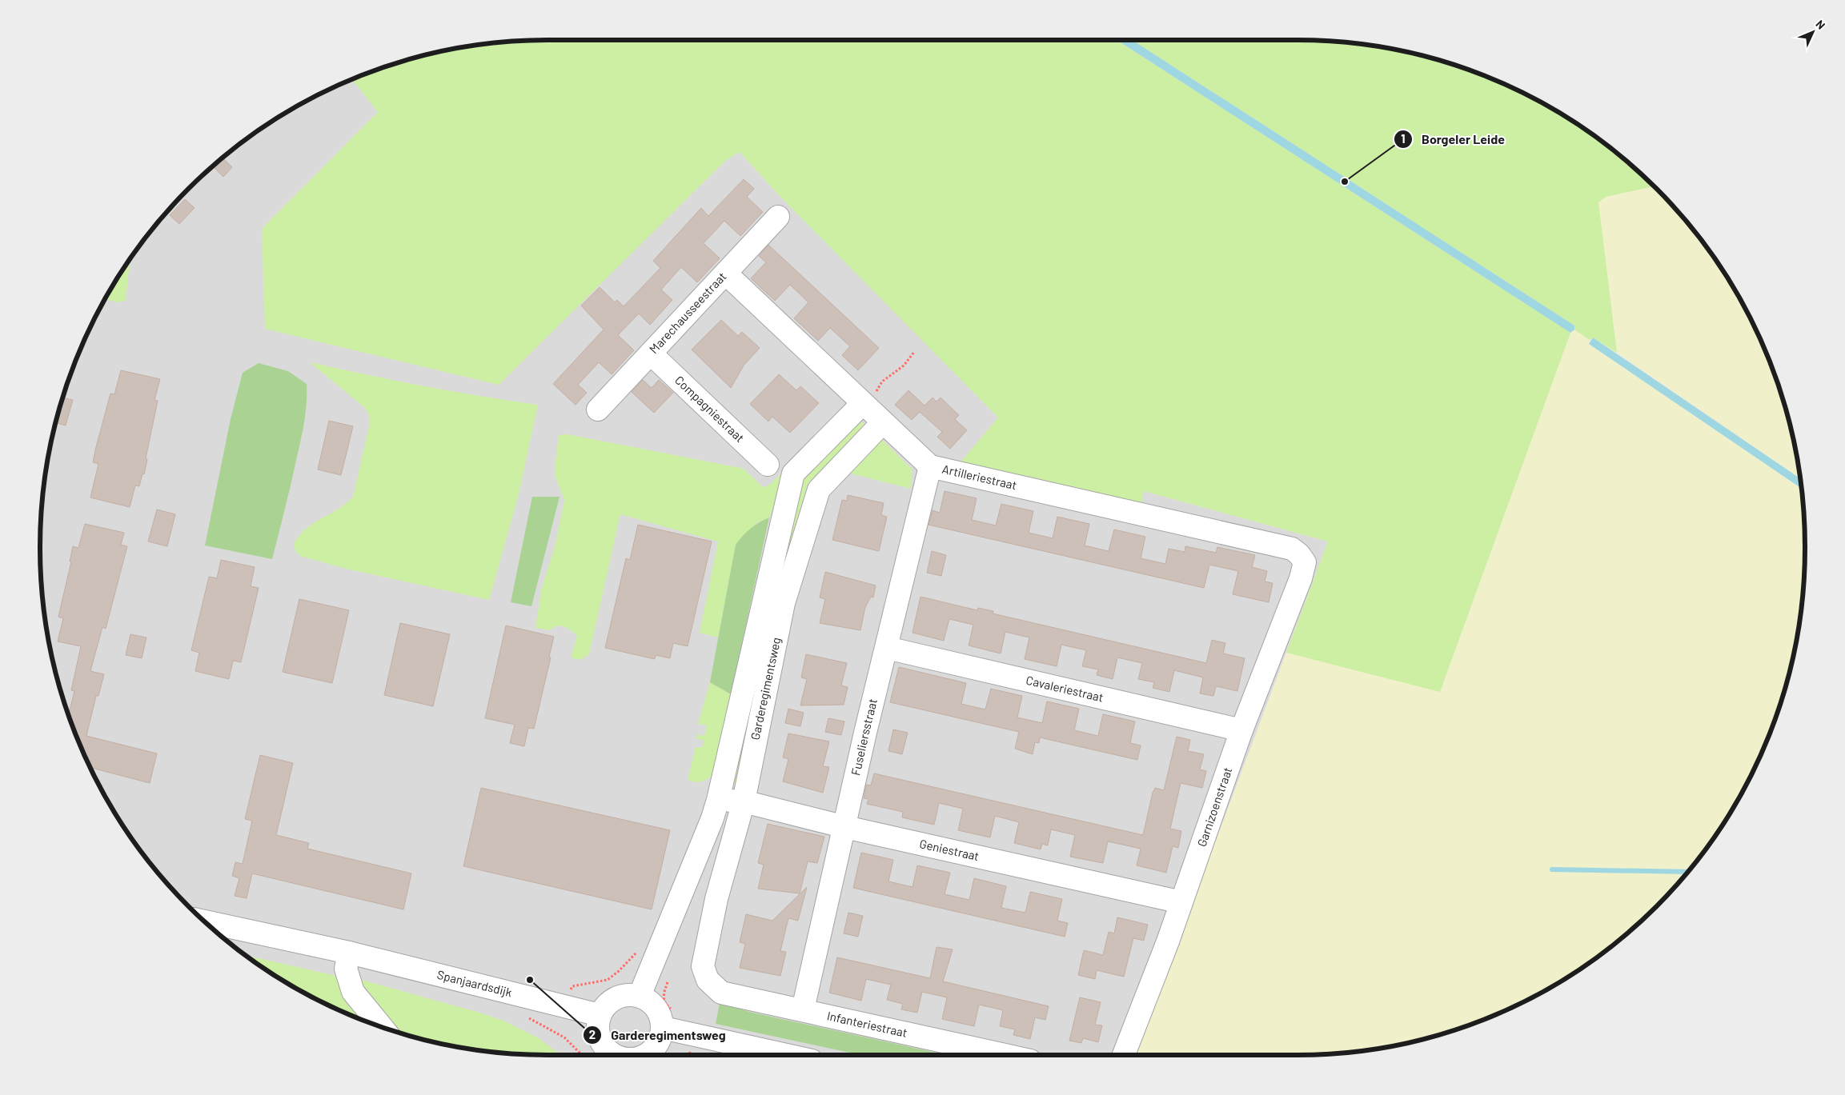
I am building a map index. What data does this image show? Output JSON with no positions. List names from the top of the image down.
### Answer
{
  "streets": {
    "street": [
      "Marechausseestraat",
      "Compagniestraat",
      "Artilleriestraat",
      "Garderegimentsweg",
      "Cavaleriestraat",
      "Fuseliersstraat",
      "Garnizoenstraat",
      "Geniestraat",
      "Spanjaardsdijk",
      "Infanteriestraat"
    ]
  },
  "crossings": [
    ["Marechausseestraat", "Compagniestraat"],
    ["Marechausseestraat", "Artilleriestraat"],
    ["Artilleriestraat", "Garderegimentsweg"],
    ["Artilleriestraat", "Fuseliersstraat"],
    ["Artilleriestraat", "Garnizoenstraat"],
    ["Garderegimentsweg", "Geniestraat"],
    ["Garderegimentsweg", "Infanteriestraat"],
    ["Cavaleriestraat", "Fuseliersstraat"],
    ["Cavaleriestraat", "Garnizoenstraat"],
    ["Fuseliersstraat", "Geniestraat"],
    ["Fuseliersstraat", "Infanteriestraat"],
    ["Garnizoenstraat", "Geniestraat"]
  ],
  "places": ["Borgeler Leide", "Garderegimentsweg"],
  "north": "top right"
}
